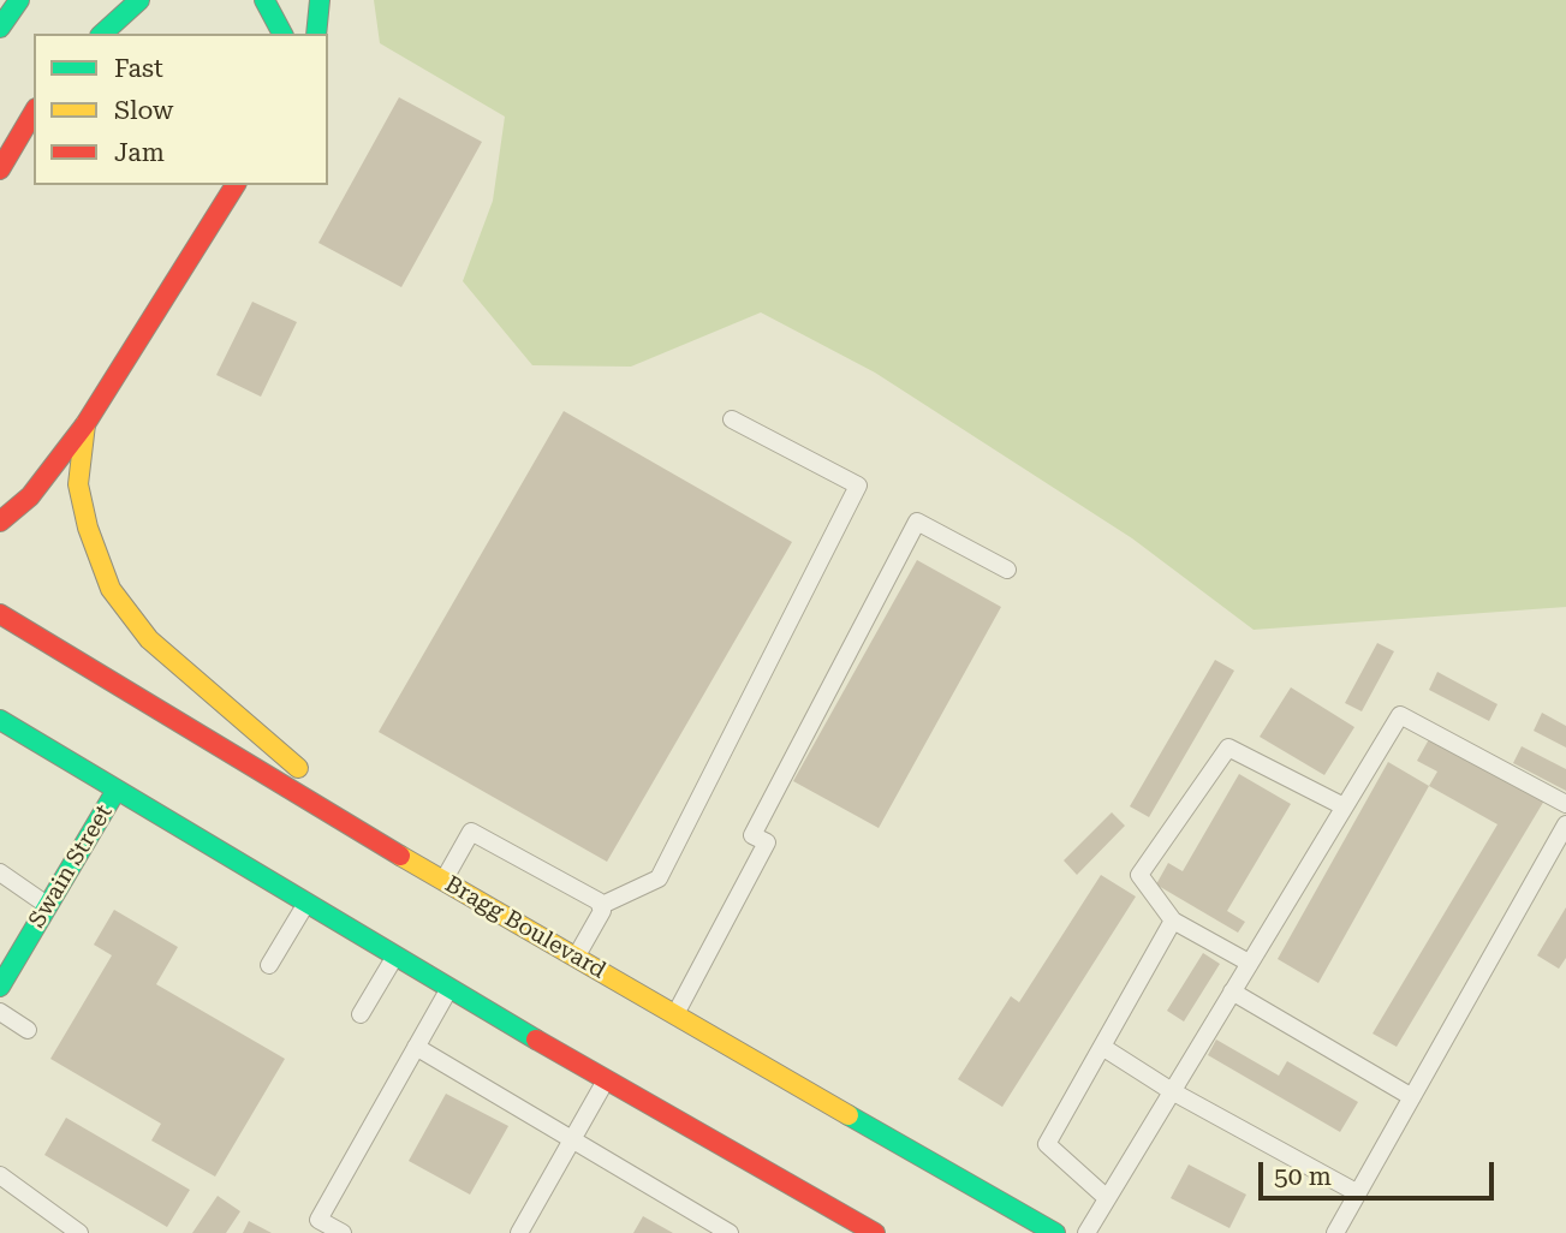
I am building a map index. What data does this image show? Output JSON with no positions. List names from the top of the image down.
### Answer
{
  "streets": {
    "main road": ["Swain Street", "Bragg Boulevard"]
  },
  "legend": ["Fast", "Slow", "Jam"],
  "scale_bar": "50 m"
}
